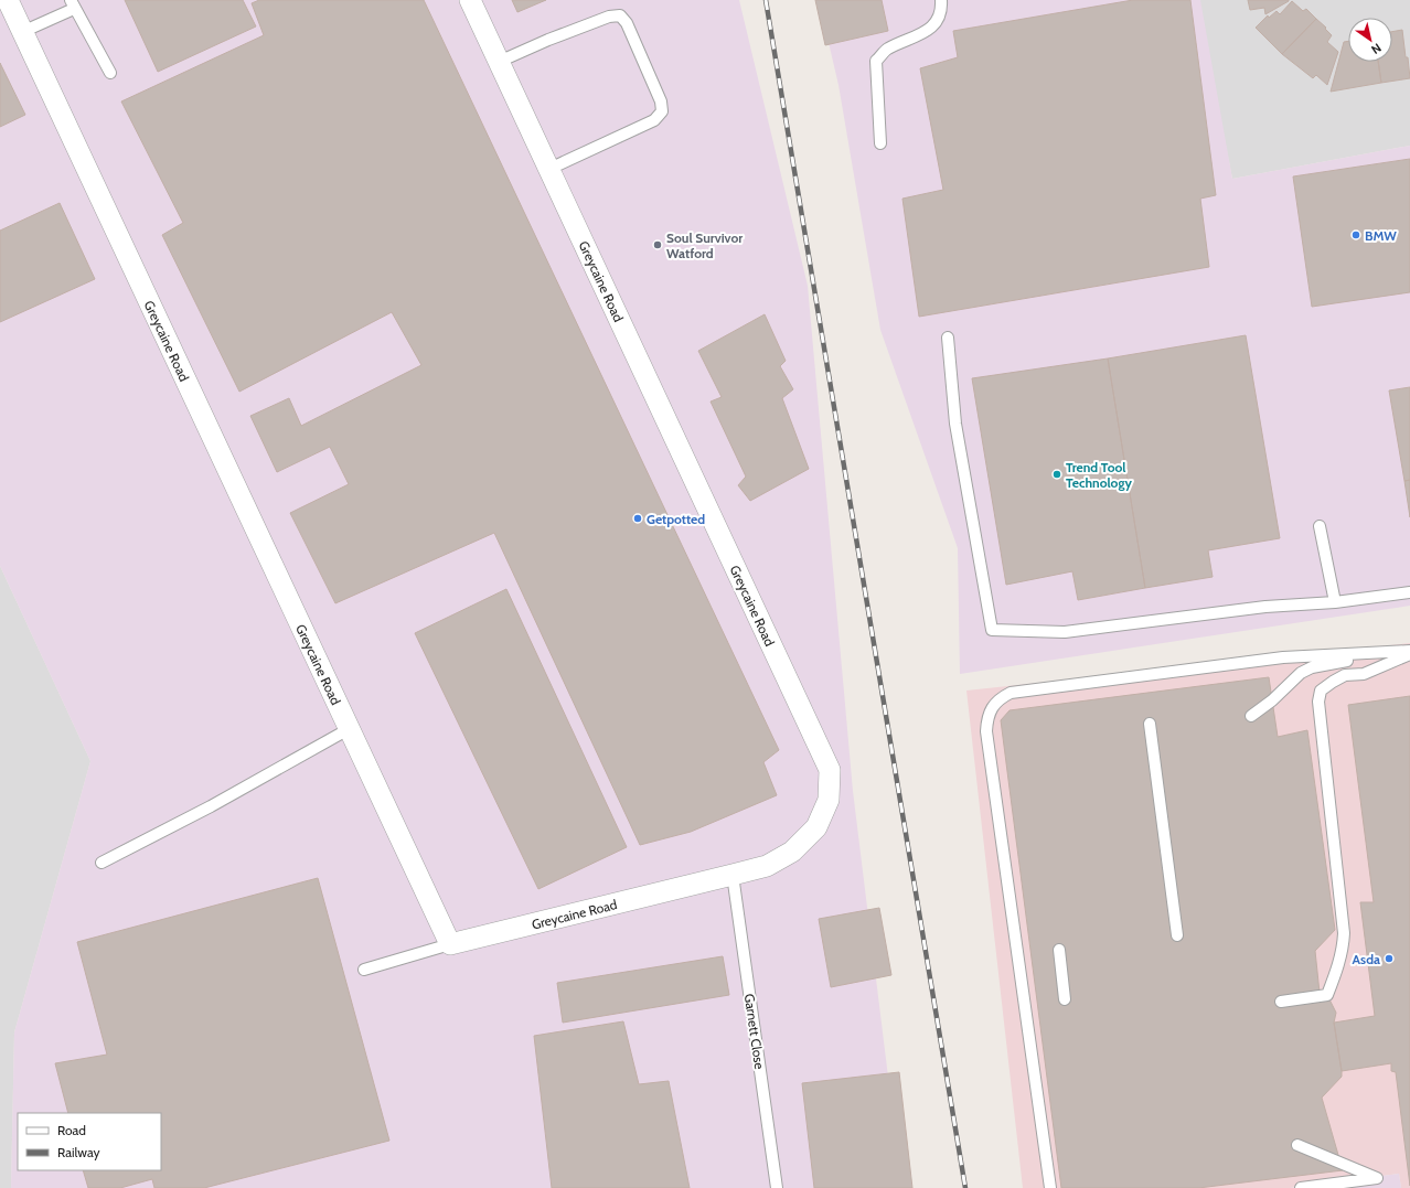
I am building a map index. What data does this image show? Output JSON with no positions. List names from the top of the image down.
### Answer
{
  "streets": {
    "street": ["Greycaine Road"],
    "lane": ["Garnett Close"]
  },
  "crossings": [
    ["Greycaine Road", "Garnett Close"]
  ],
  "places": [
    "BMW",
    "Soul Survivor Watford",
    "Trend Tool Technology",
    "Getpotted",
    "Asda"
  ],
  "legend": ["Road", "Railway"],
  "north": "bottom right"
}
